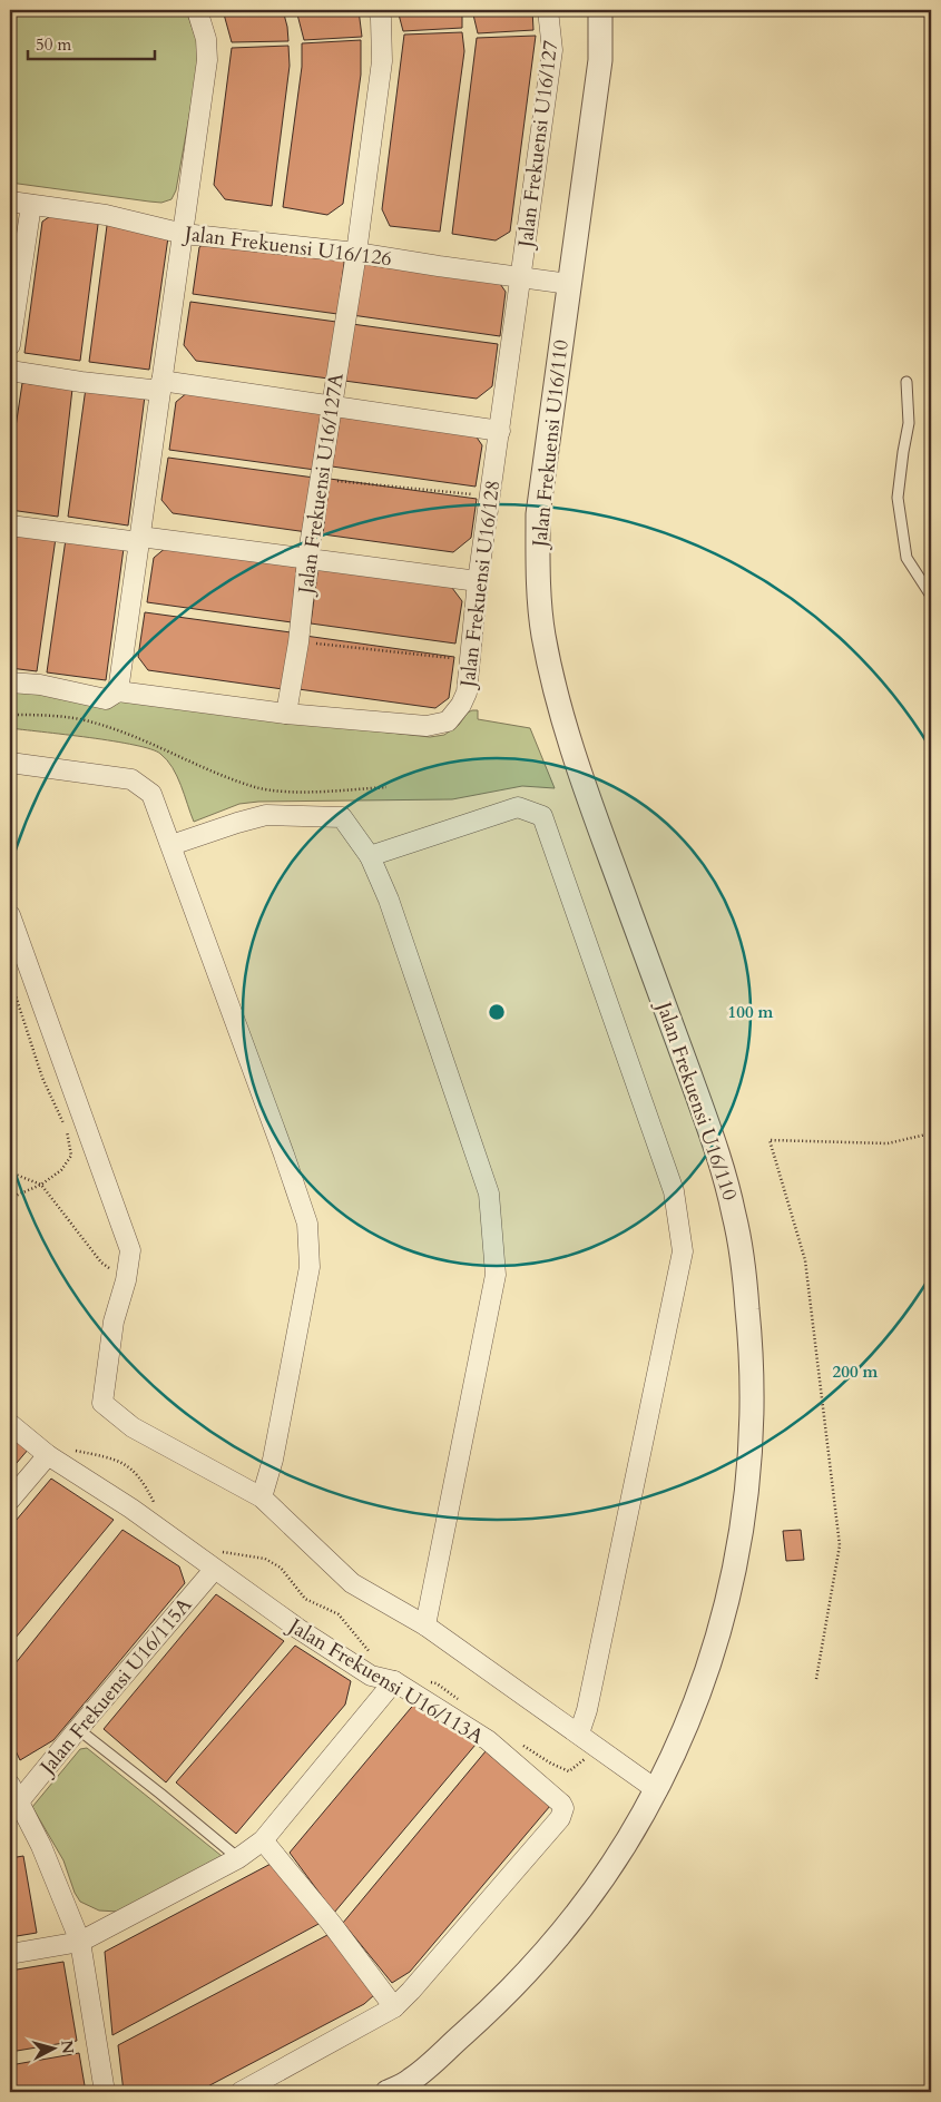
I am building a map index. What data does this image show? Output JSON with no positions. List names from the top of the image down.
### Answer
{
  "streets": {
    "street": [
      "Jalan Frekuensi U16/127",
      "Jalan Frekuensi U16/126",
      "Jalan Frekuensi U16/110",
      "Jalan Frekuensi U16/127A",
      "Jalan Frekuensi U16/128",
      "Jalan Frekuensi U16/113A",
      "Jalan Frekuensi U16/115A"
    ]
  },
  "crossings": [
    ["Jalan Frekuensi U16/127", "Jalan Frekuensi U16/126"],
    ["Jalan Frekuensi U16/127", "Jalan Frekuensi U16/128"],
    ["Jalan Frekuensi U16/126", "Jalan Frekuensi U16/110"],
    ["Jalan Frekuensi U16/126", "Jalan Frekuensi U16/127A"],
    ["Jalan Frekuensi U16/126", "Jalan Frekuensi U16/128"],
    ["Jalan Frekuensi U16/127A", "Jalan Frekuensi U16/128"],
    ["Jalan Frekuensi U16/113A", "Jalan Frekuensi U16/115A"]
  ],
  "scale_bar": "50 m",
  "north": "right",
  "rings": ["100 m", "200 m"]
}
